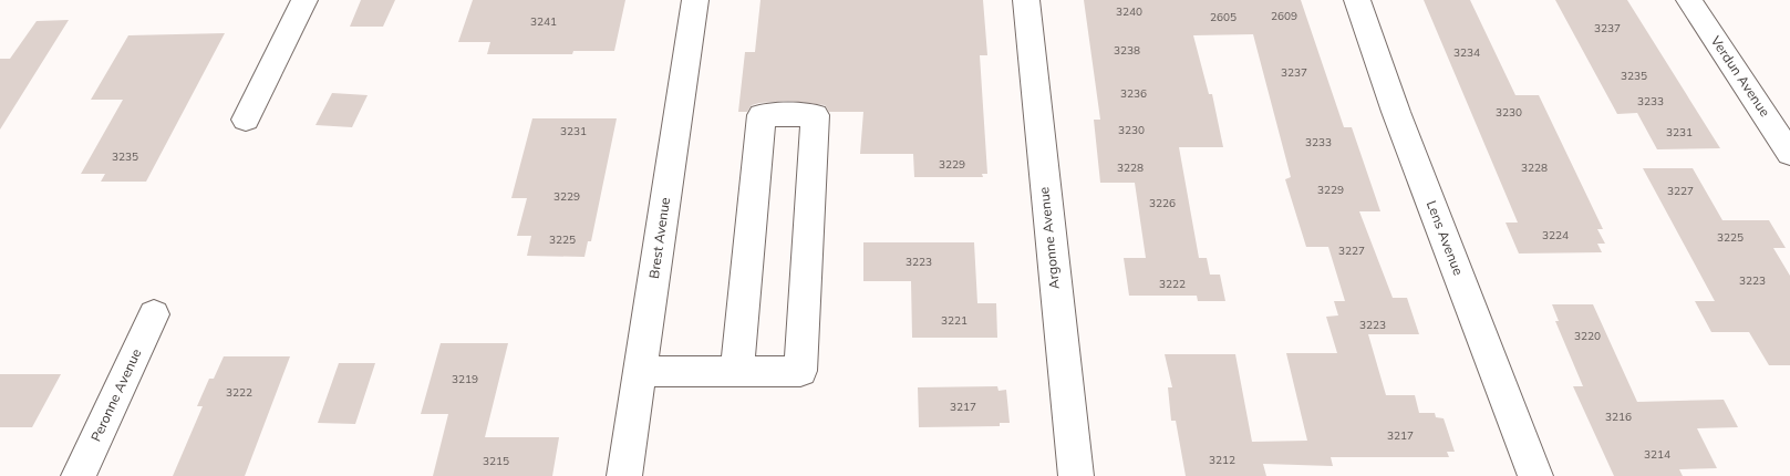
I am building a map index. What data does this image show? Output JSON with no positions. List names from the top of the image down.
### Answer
{
  "streets": {
    "street": [
      "Verdun Avenue",
      "Brest Avenue",
      "Argonne Avenue",
      "Lens Avenue",
      "Peronne Avenue"
    ]
  },
  "house_numbers": [
    "3240",
    "2609",
    "2605",
    "3241",
    "3237",
    "3238",
    "3234",
    "3237",
    "3235",
    "3236",
    "3233",
    "3230",
    "3230",
    "3231",
    "3231",
    "3233",
    "3235",
    "3229",
    "3228",
    "3228",
    "3229",
    "3227",
    "3229",
    "3226",
    "3224",
    "3225",
    "3225",
    "3227",
    "3223",
    "3223",
    "3222",
    "3221",
    "3223",
    "3220",
    "3219",
    "3222",
    "3217",
    "3216",
    "3217",
    "3214",
    "3212",
    "3215"
  ]
}
